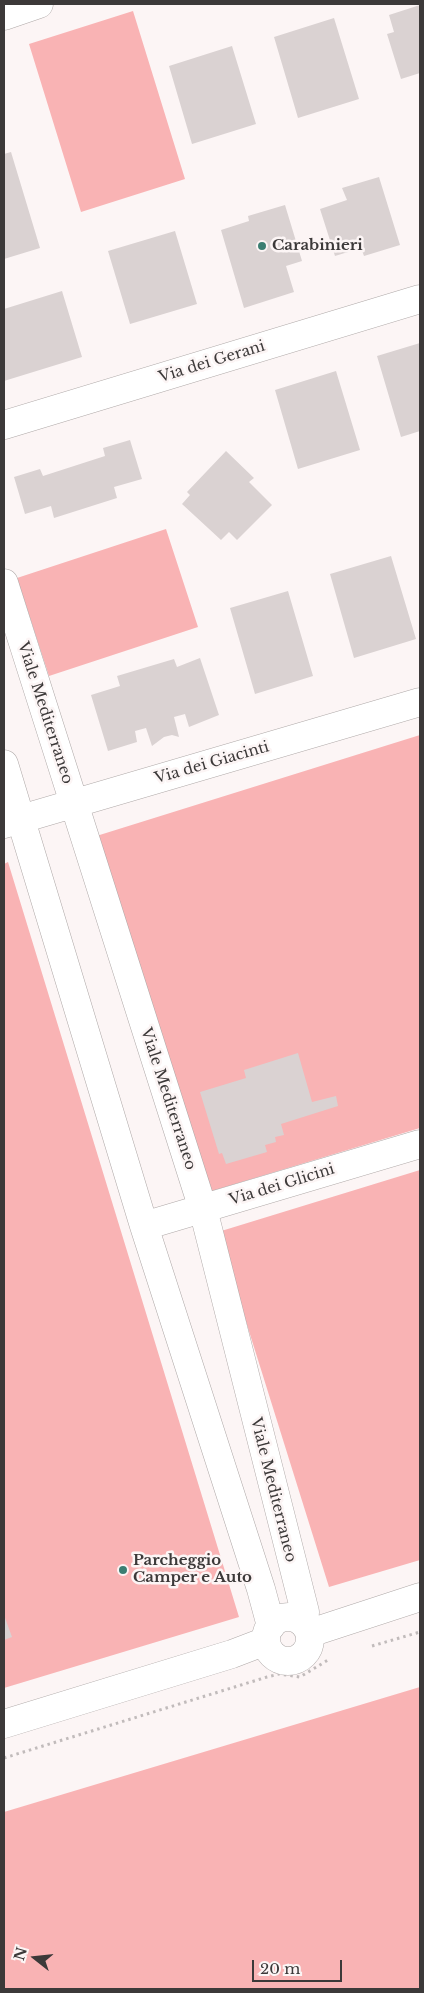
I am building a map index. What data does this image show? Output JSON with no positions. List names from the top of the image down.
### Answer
{
  "streets": {
    "street": [
      "Via dei Gerani",
      "Viale Mediterraneo",
      "Via dei Giacinti",
      "Via dei Glicini"
    ]
  },
  "crossings": [
    ["Viale Mediterraneo", "Via dei Giacinti"],
    ["Viale Mediterraneo", "Via dei Glicini"]
  ],
  "places": ["Carabinieri", "Parcheggio Camper e Auto"],
  "scale_bar": "20 m",
  "north": "left"
}
